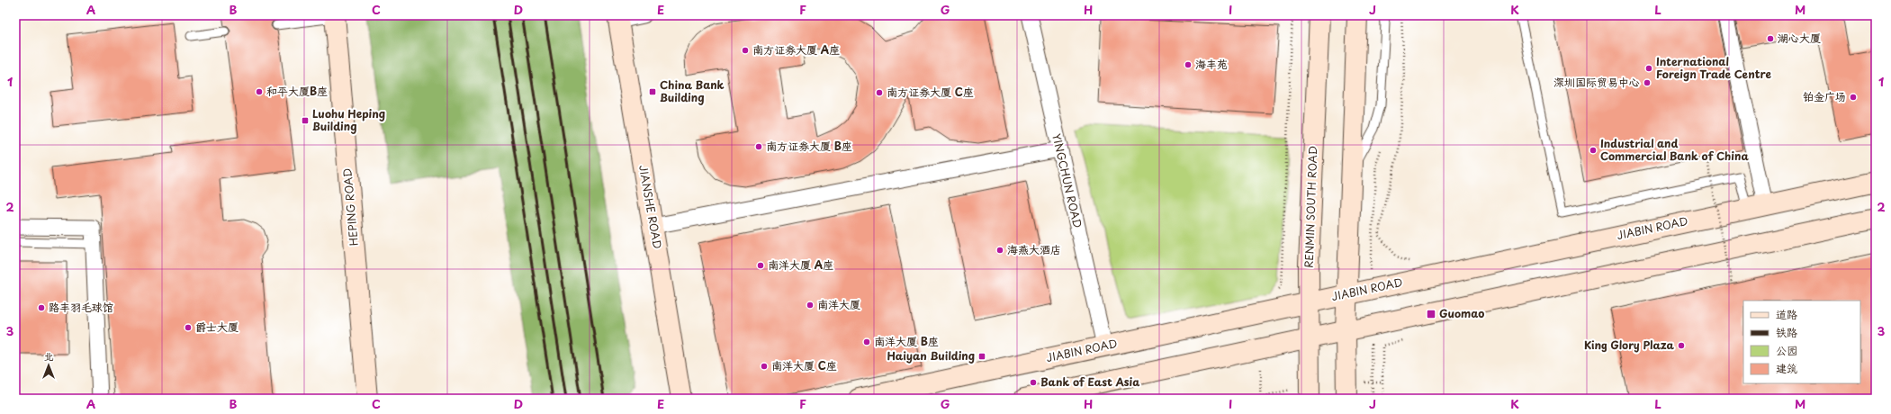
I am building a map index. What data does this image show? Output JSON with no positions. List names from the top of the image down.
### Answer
{
  "streets": {
    "main road": [
      "HEPING ROAD",
      "JIANSHE ROAD",
      "RENMIN SOUTH ROAD",
      "JIABIN ROAD"
    ],
    "street": ["YINGCHUN ROAD"]
  },
  "crossings": [
    ["YINGCHUN ROAD", "JIABIN ROAD"],
    ["RENMIN SOUTH ROAD", "JIABIN ROAD"]
  ],
  "places": {
    "other": [
      "湖心大厦",
      "南方证券大厦 A座",
      "海丰苑",
      "International Foreign Trade Centre",
      "深圳国际贸易中心",
      "和平大厦B座",
      "南方证券大厦 C座",
      "铂金广场",
      "南方证券大厦 B座",
      "Industrial and Commercial Bank of China",
      "海燕大酒店",
      "南洋大厦 A座",
      "南洋大厦",
      "路丰羽毛球馆",
      "爵士大厦",
      "南洋大厦 B座",
      "King Glory Plaza",
      "南洋大厦 C座",
      "Bank of East Asia"
    ],
    "transit": [
      "China Bank Building",
      "Luohu Heping Building",
      "Guomao",
      "Haiyan Building"
    ]
  },
  "legend": [
    "道路",
    "铁路",
    "公园",
    "建筑"
  ],
  "north": "top",
  "grid": {
    "columns": [
      "A",
      "B",
      "C",
      "D",
      "E",
      "F",
      "G",
      "H",
      "I",
      "J",
      "K",
      "L",
      "M"
    ],
    "rows": ["1", "2", "3"]
  }
}
